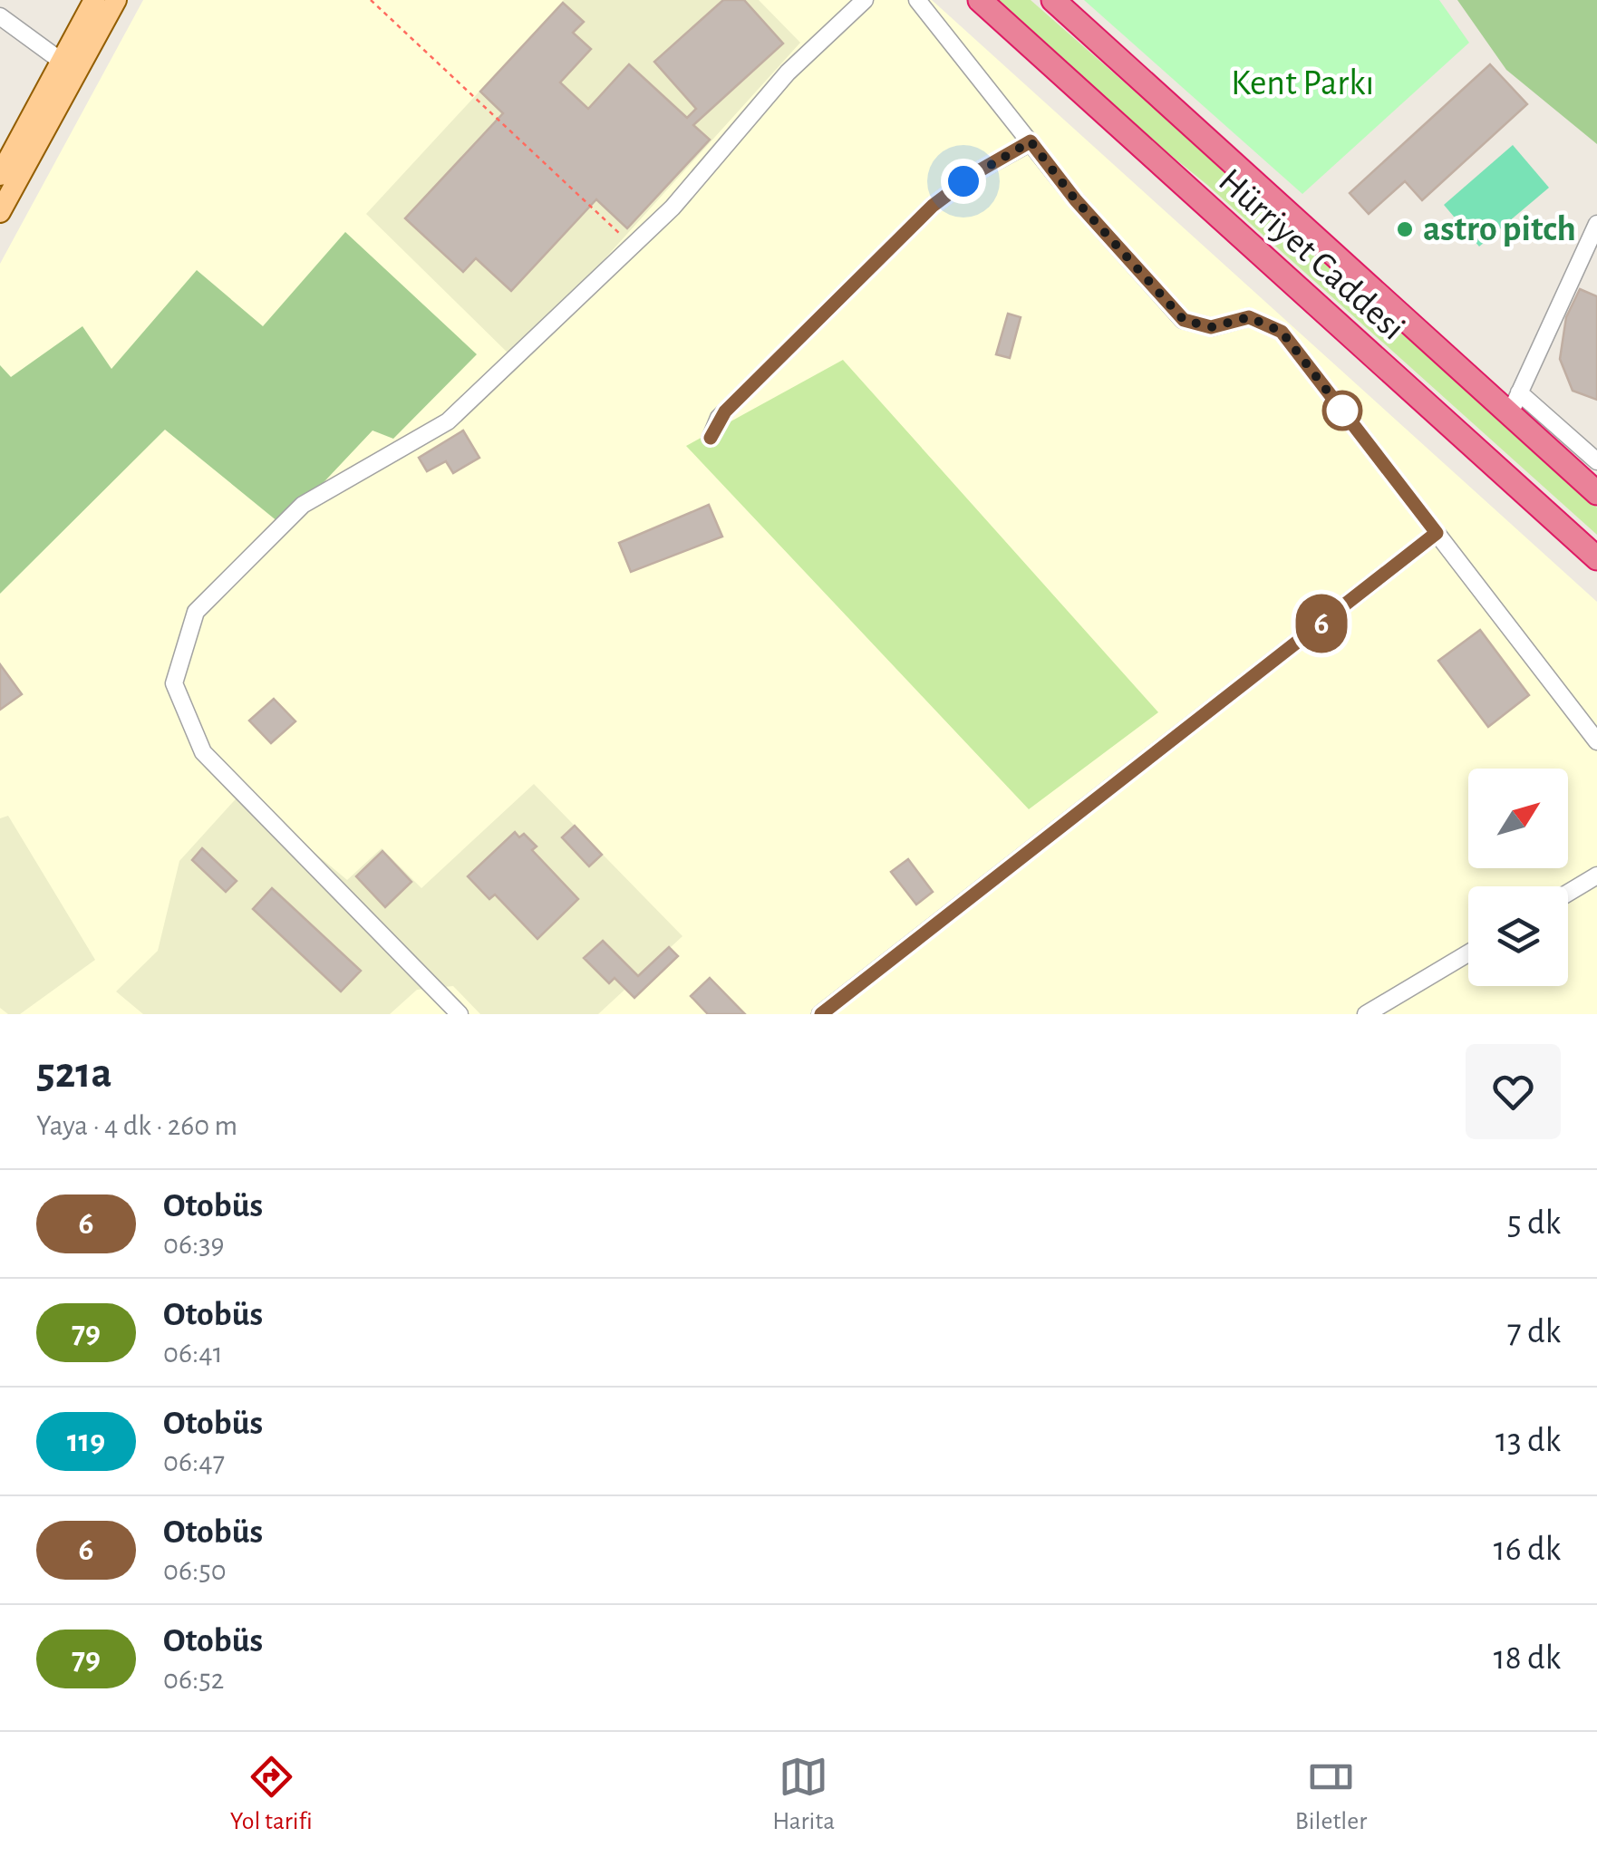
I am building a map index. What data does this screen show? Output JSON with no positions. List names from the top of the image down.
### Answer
{
  "streets": {
    "highway": ["Hürriyet Caddesi"]
  },
  "parks": ["Kent Parkı"],
  "places": ["astro pitch"],
  "lines": ["bus line 6"],
  "north": "top right",
  "page": {
    "on_map": "6",
    "heading": ["521a", "Yaya · 4 dk · 260 m"],
    "list": [
      {
        "mark": "6",
        "name": "Otobüs",
        "note": "06:39",
        "value": "5 dk"
      },
      {
        "mark": "79",
        "name": "Otobüs",
        "note": "06:41",
        "value": "7 dk"
      },
      {
        "mark": "119",
        "name": "Otobüs",
        "note": "06:47",
        "value": "13 dk"
      },
      {
        "mark": "6",
        "name": "Otobüs",
        "note": "06:50",
        "value": "16 dk"
      },
      {
        "mark": "79",
        "name": "Otobüs",
        "note": "06:52",
        "value": "18 dk"
      }
    ],
    "tabs": ["Yol tarifi", "Harita", "Biletler"]
  }
}
